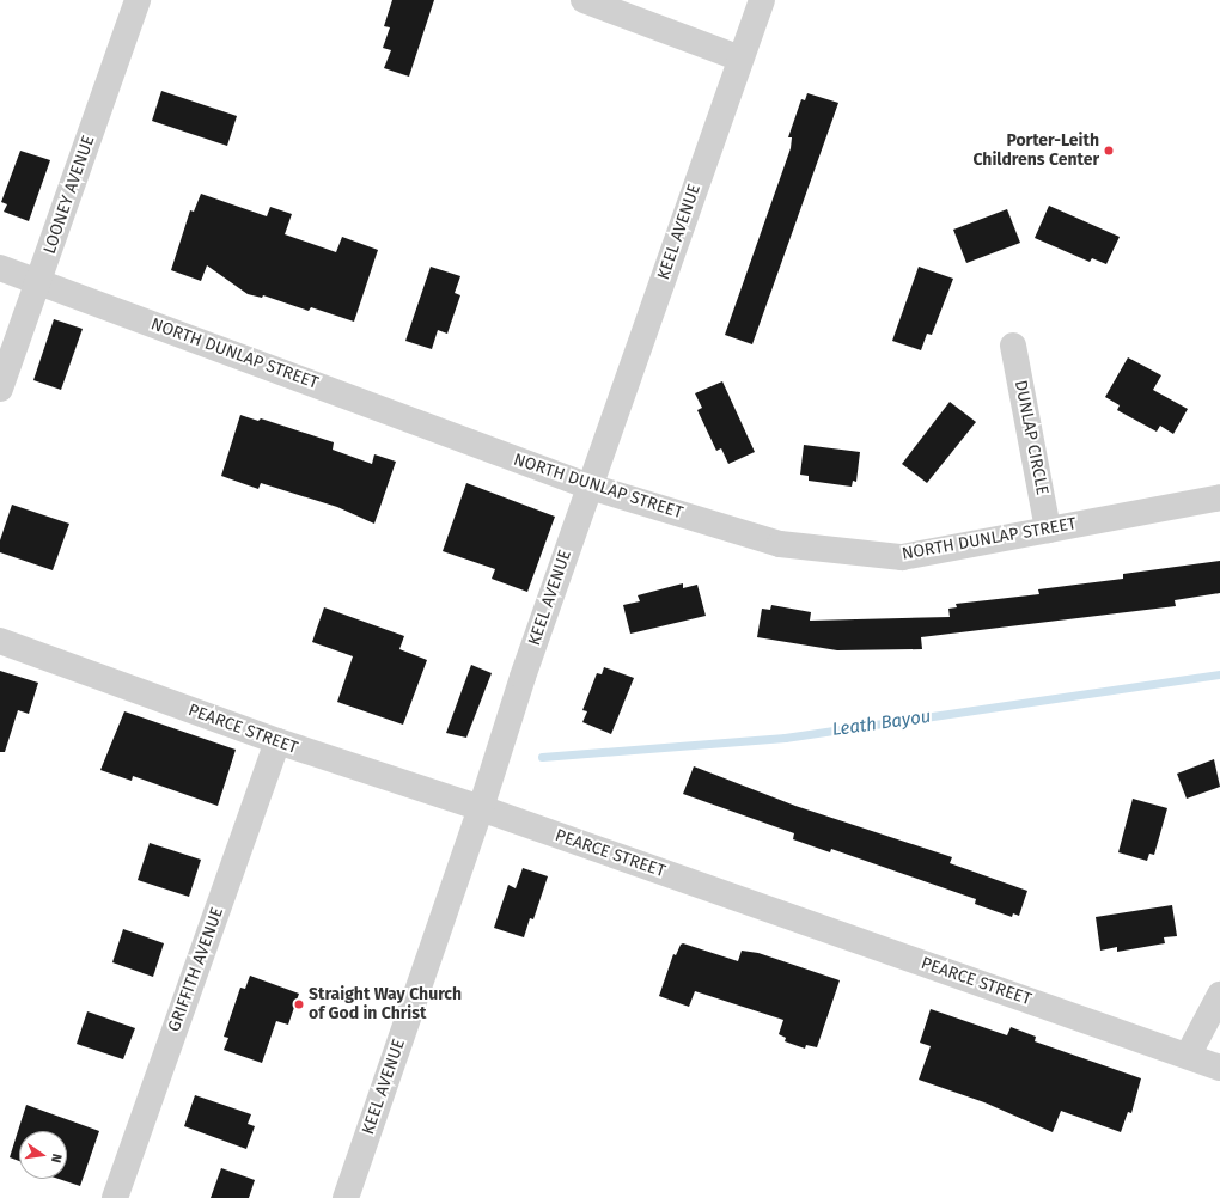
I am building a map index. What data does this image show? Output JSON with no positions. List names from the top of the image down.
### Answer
{
  "streets": {
    "street": [
      "LOONEY AVENUE",
      "KEEL AVENUE",
      "NORTH DUNLAP STREET",
      "DUNLAP CIRCLE",
      "PEARCE STREET",
      "GRIFFITH AVENUE"
    ]
  },
  "crossings": [
    ["LOONEY AVENUE", "NORTH DUNLAP STREET"],
    ["KEEL AVENUE", "NORTH DUNLAP STREET"],
    ["KEEL AVENUE", "PEARCE STREET"],
    ["NORTH DUNLAP STREET", "DUNLAP CIRCLE"],
    ["PEARCE STREET", "GRIFFITH AVENUE"]
  ],
  "water": ["Leath Bayou"],
  "places": ["Porter-Leith Childrens Center", "Straight Way Church of God in Christ"],
  "north": "right"
}
